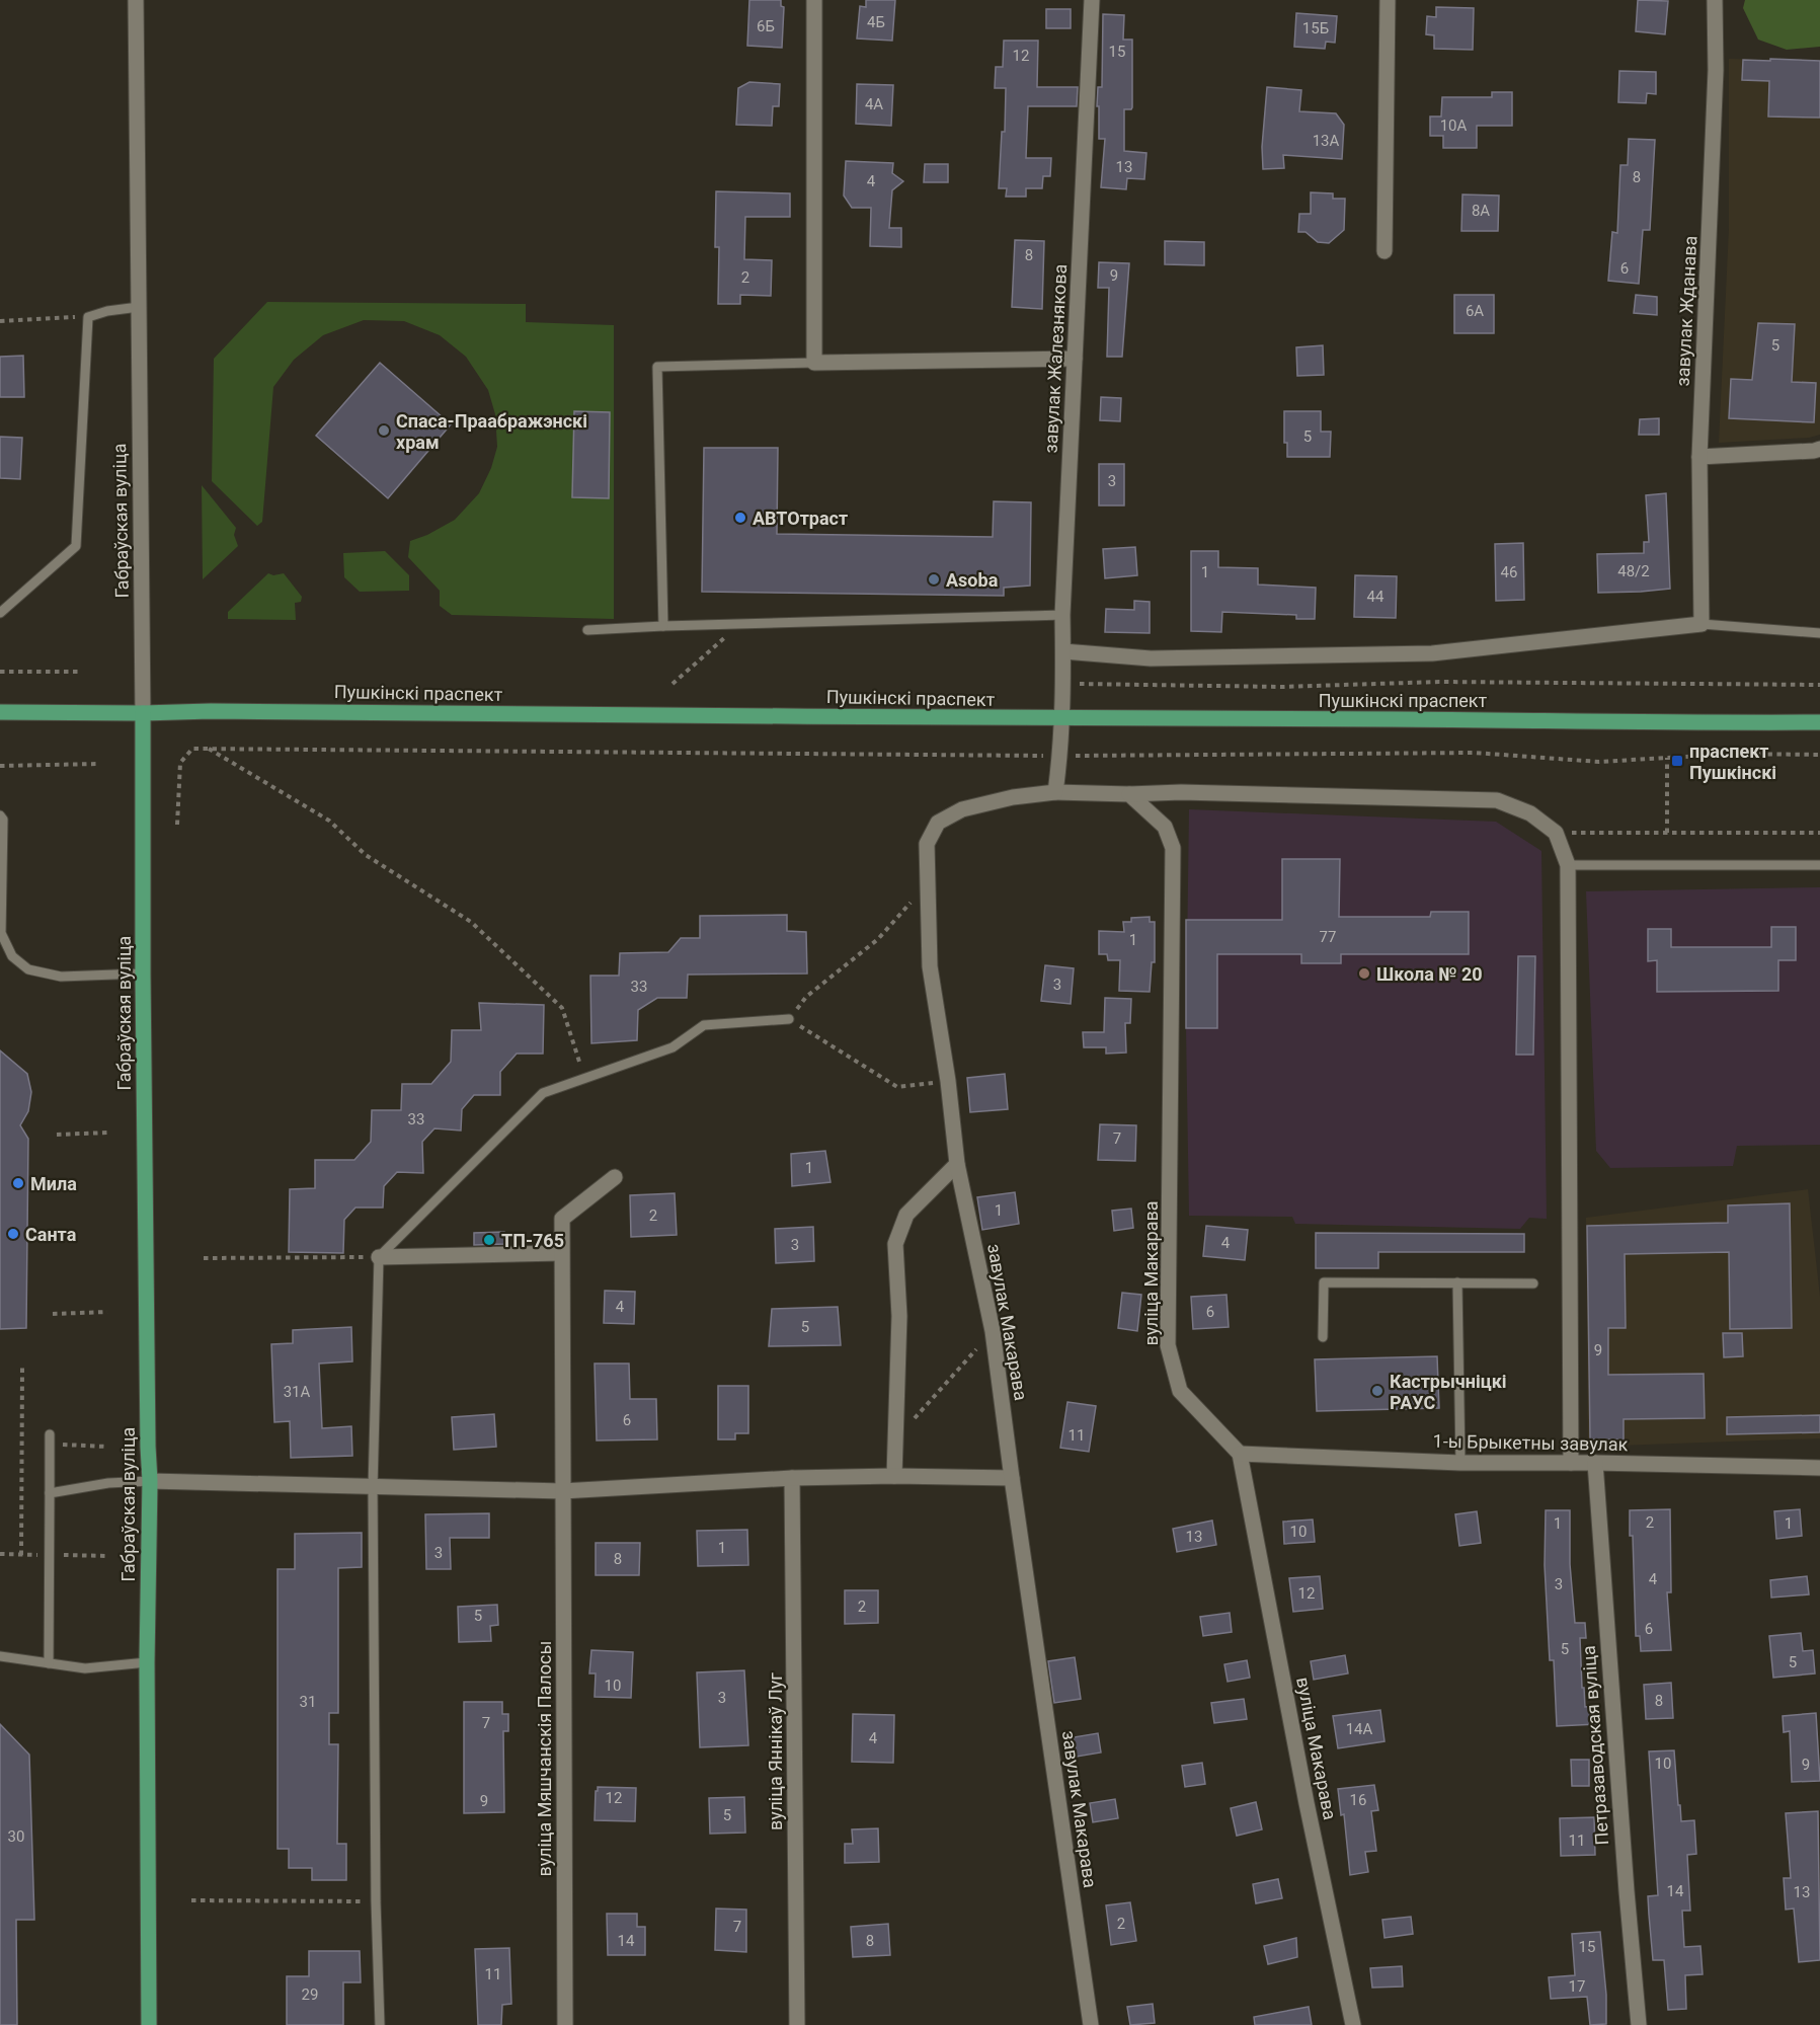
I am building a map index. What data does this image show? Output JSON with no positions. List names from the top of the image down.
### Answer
{
  "streets": {
    "main road": ["Габраўская вуліца", "Пушкінскі праспект"],
    "street": [
      "завулак Жданава",
      "завулак Жалезнякова",
      "вуліца Макарава",
      "завулак Макарава",
      "1-ы Брыкетны завулак",
      "Петразаводская вуліца",
      "вуліца Яннікаў Луг",
      "вуліца Мяшчанскія Палосы"
    ]
  },
  "crossings": [
    ["завулак Жалезнякова", "Пушкінскі праспект"],
    ["Габраўская вуліца", "Пушкінскі праспект"],
    ["вуліца Макарава", "1-ы Брыкетны завулак"],
    ["1-ы Брыкетны завулак", "Петразаводская вуліца"]
  ],
  "places": {
    "other": [
      "Спаса-Праабражэнскі храм",
      "АВТОтраст",
      "Asoba",
      "Школа № 20",
      "Мила",
      "Санта",
      "ТП-765",
      "Кастрычніцкі РАУС"
    ],
    "transit": ["праспект Пушкінскі"]
  },
  "house_numbers": [
    "4Б",
    "6Б",
    "15Б",
    "15",
    "12",
    "4А",
    "10А",
    "13А",
    "13",
    "8",
    "4",
    "8А",
    "8",
    "6",
    "9",
    "2",
    "6А",
    "5",
    "5",
    "3",
    "48/2",
    "1",
    "46",
    "44",
    "77",
    "1",
    "3",
    "33",
    "33",
    "7",
    "1",
    "1",
    "2",
    "4",
    "3",
    "4",
    "6",
    "5",
    "9",
    "31А",
    "6",
    "11",
    "2",
    "1",
    "1",
    "10",
    "13",
    "1",
    "3",
    "8",
    "4",
    "3",
    "12",
    "2",
    "5",
    "6",
    "5",
    "5",
    "10",
    "3",
    "8",
    "31",
    "7",
    "14А",
    "4",
    "10",
    "9",
    "12",
    "16",
    "9",
    "5",
    "30",
    "11",
    "14",
    "13",
    "2",
    "7",
    "14",
    "8",
    "15",
    "11",
    "17",
    "29"
  ]
}
